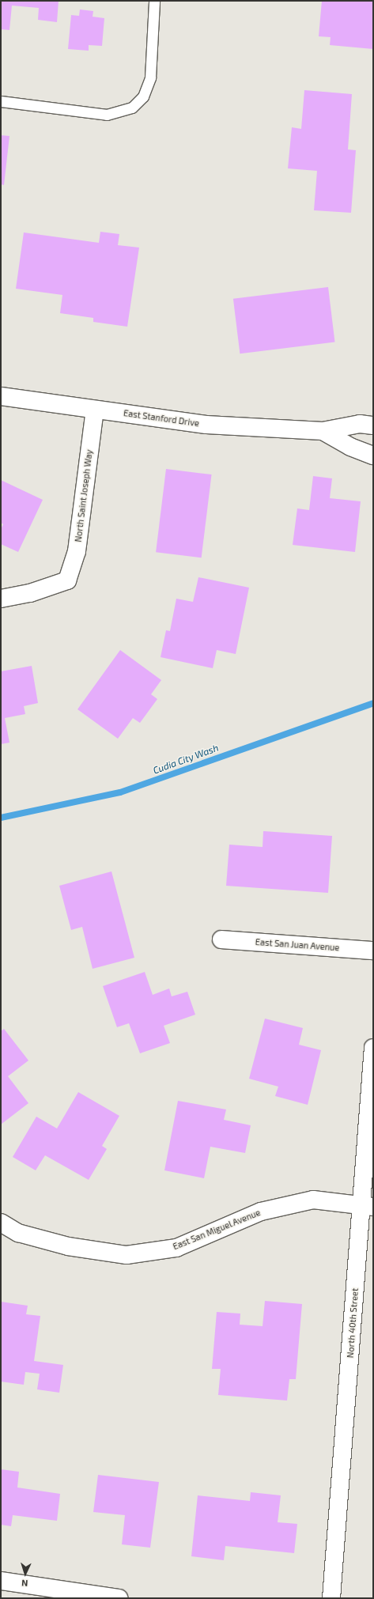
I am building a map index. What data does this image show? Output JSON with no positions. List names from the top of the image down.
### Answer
{
  "streets": {
    "street": [
      "East Stanford Drive",
      "North Saint Joseph Way",
      "East San Juan Avenue",
      "East San Miguel Avenue",
      "North 40th Street"
    ]
  },
  "crossings": [
    ["East Stanford Drive", "North Saint Joseph Way"],
    ["East San Miguel Avenue", "North 40th Street"]
  ],
  "water": ["Cudia City Wash"],
  "north": "bottom"
}
